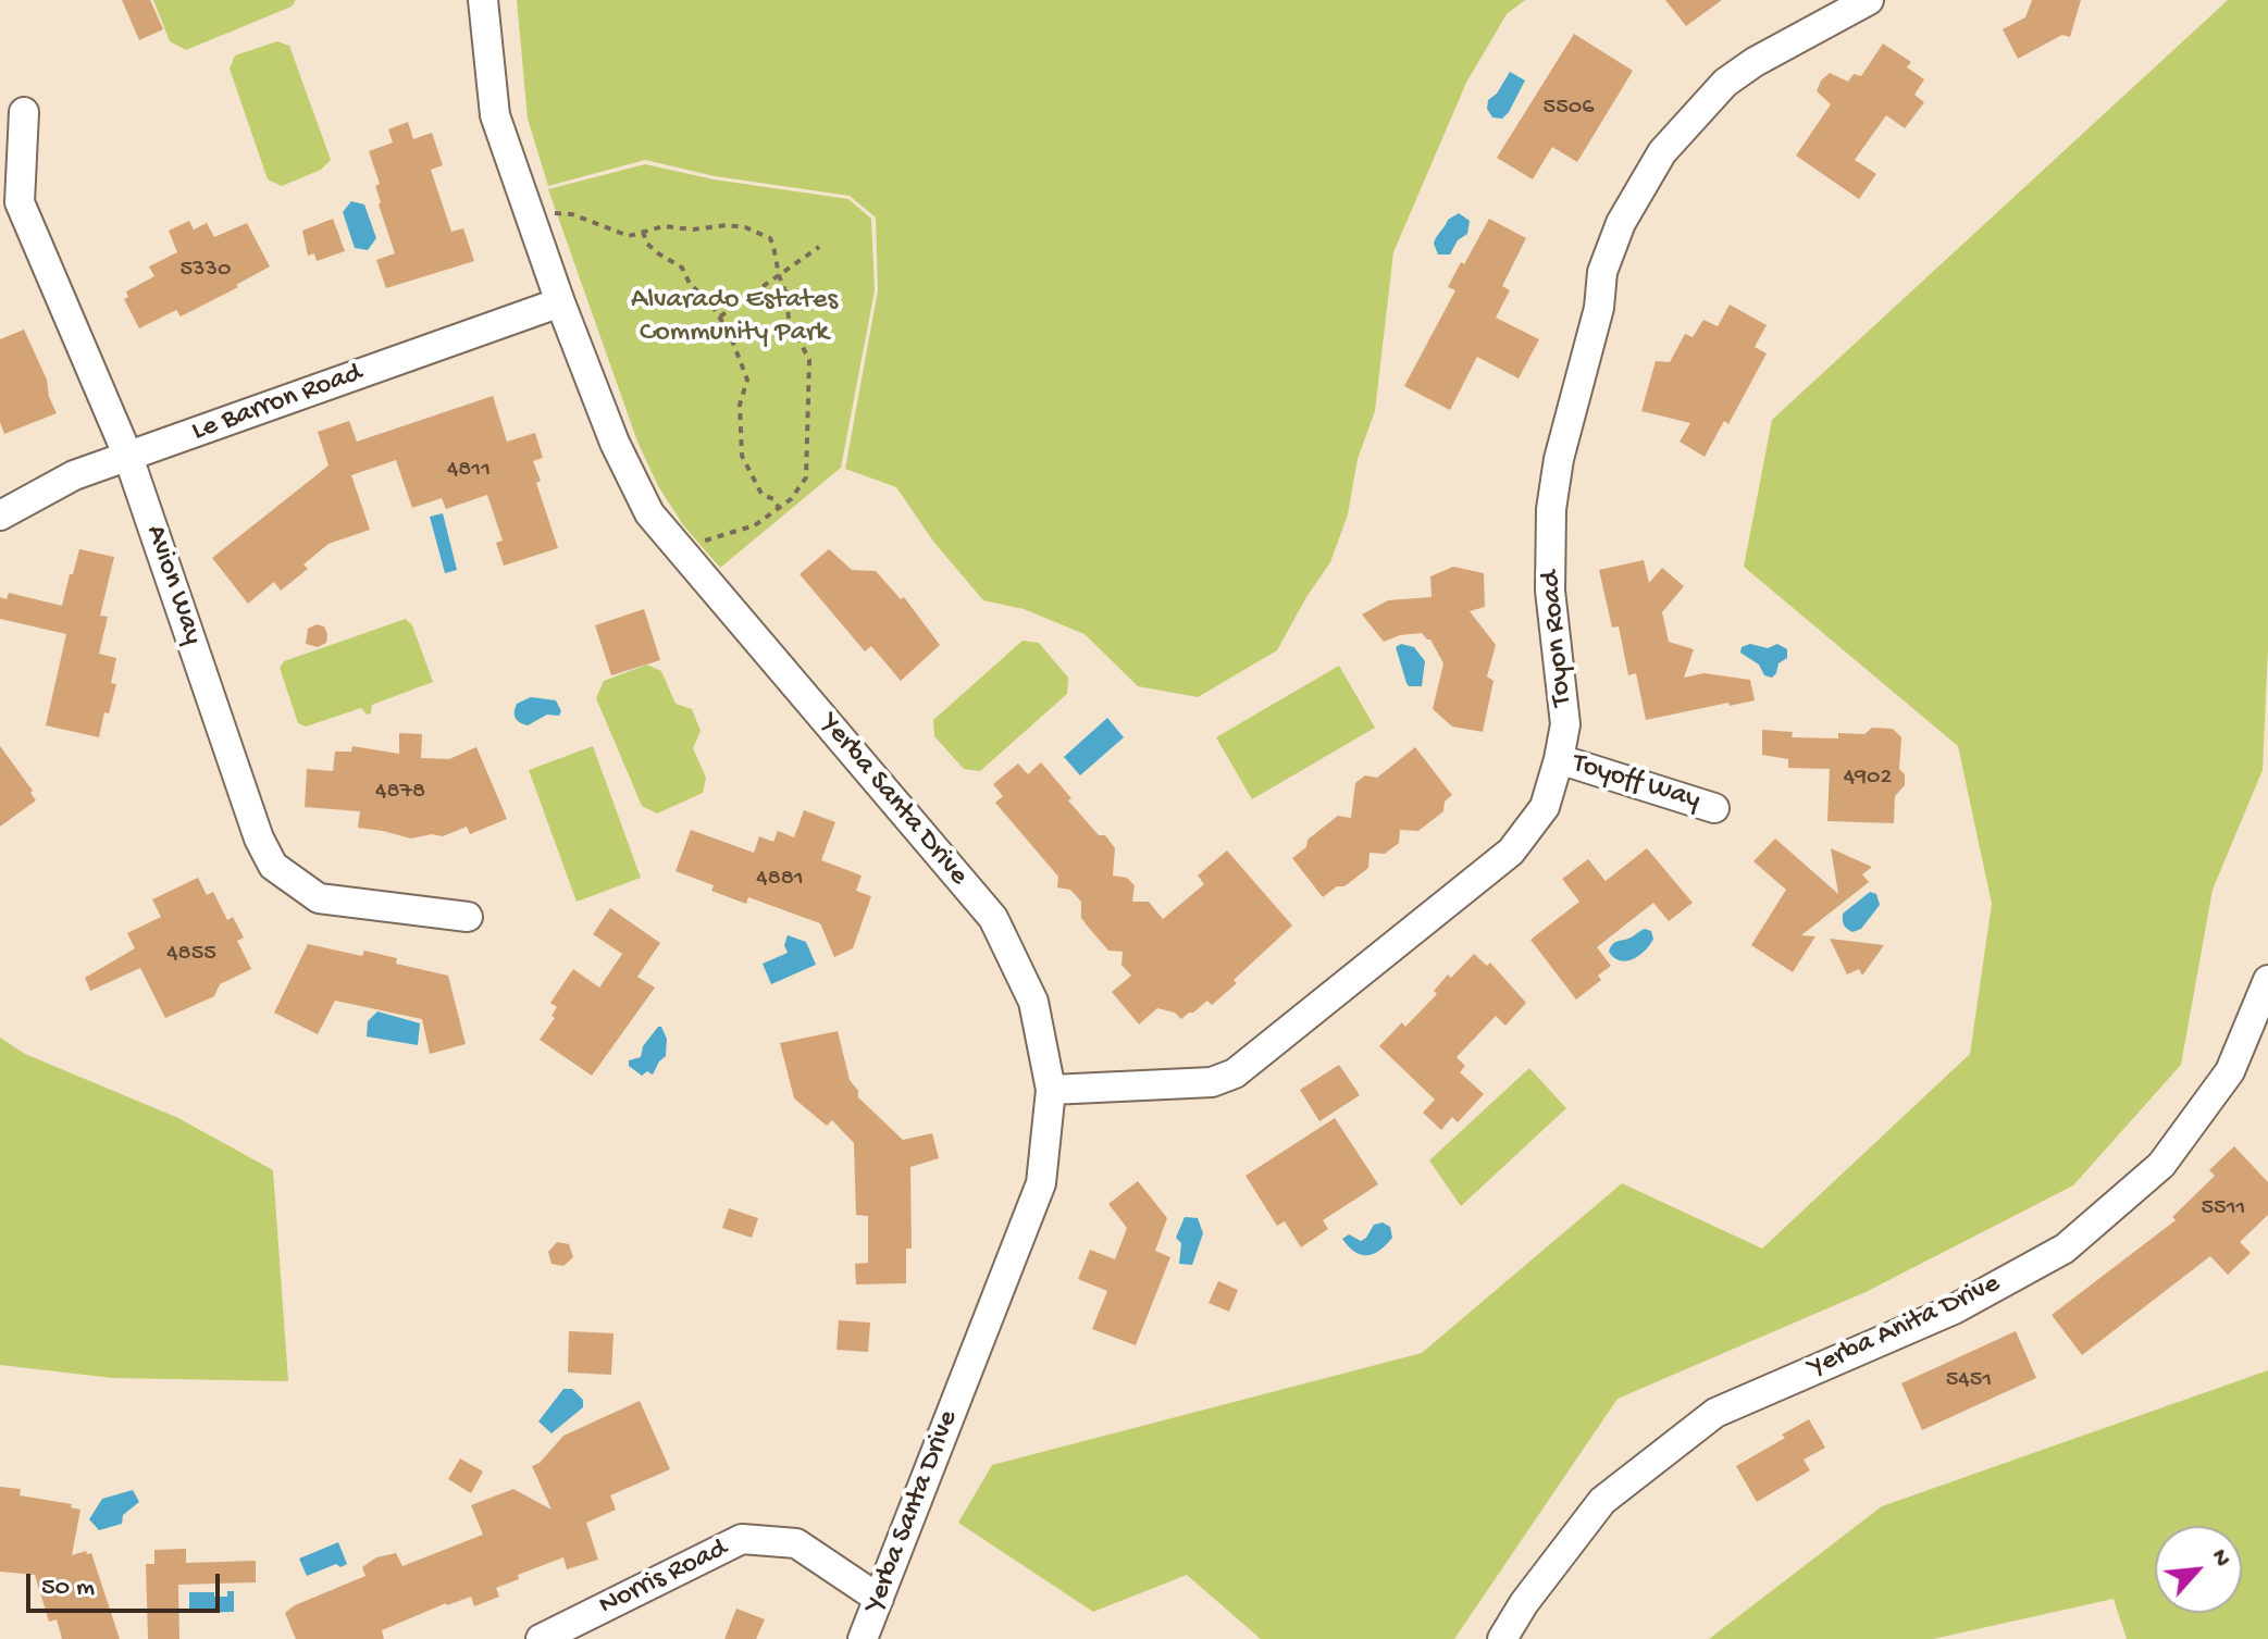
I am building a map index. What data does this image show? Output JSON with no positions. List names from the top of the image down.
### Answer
{
  "streets": {
    "street": [
      "Le Barron Road",
      "Avion Way",
      "Toyon Road",
      "Toyoff Way",
      "Yerba Santa Drive",
      "Yerba Anita Drive",
      "Norris Road"
    ]
  },
  "crossings": [
    ["Le Barron Road", "Avion Way"],
    ["Le Barron Road", "Yerba Santa Drive"],
    ["Toyon Road", "Toyoff Way"],
    ["Toyon Road", "Yerba Santa Drive"],
    ["Yerba Santa Drive", "Norris Road"]
  ],
  "parks": ["Alvarado Estates Community Park"],
  "house_numbers": [
    "5506",
    "5330",
    "4811",
    "4902",
    "4878",
    "4881",
    "4855",
    "5511",
    "5451"
  ],
  "scale_bar": "50 m",
  "north": "top right"
}
